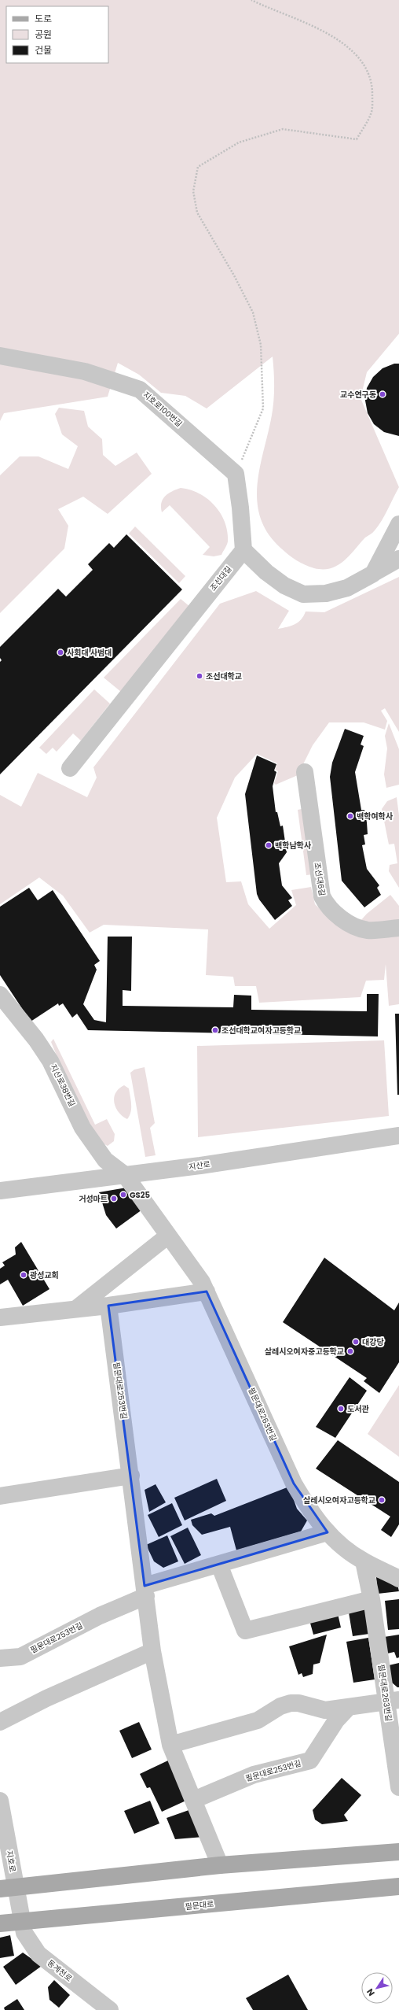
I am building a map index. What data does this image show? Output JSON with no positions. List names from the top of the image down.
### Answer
{
  "streets": {
    "main road": ["필문대로"],
    "street": [
      "지호로100번길",
      "조선대길",
      "조선대6길",
      "지산로38번길",
      "지산로",
      "필문대로253번길",
      "필문대로263번길",
      "지호로",
      "동계천로"
    ]
  },
  "crossings": [
    ["지산로38번길", "지산로"],
    ["지산로38번길", "필문대로263번길"],
    ["지산로", "필문대로263번길"],
    ["지호로", "필문대로"],
    ["지호로", "동계천로"],
    ["필문대로", "동계천로"]
  ],
  "places": [
    "교수연구동",
    "사회대 사범대",
    "조선대학교",
    "백학여학사",
    "백학남학사",
    "조선대학교여자고등학교",
    "GS25",
    "거성마트",
    "광성교회",
    "대강당",
    "살레시오여자중고등학교",
    "도서관",
    "살레시오여자고등학교"
  ],
  "legend": ["도로", "공원", "건물"],
  "north": "bottom left"
}
